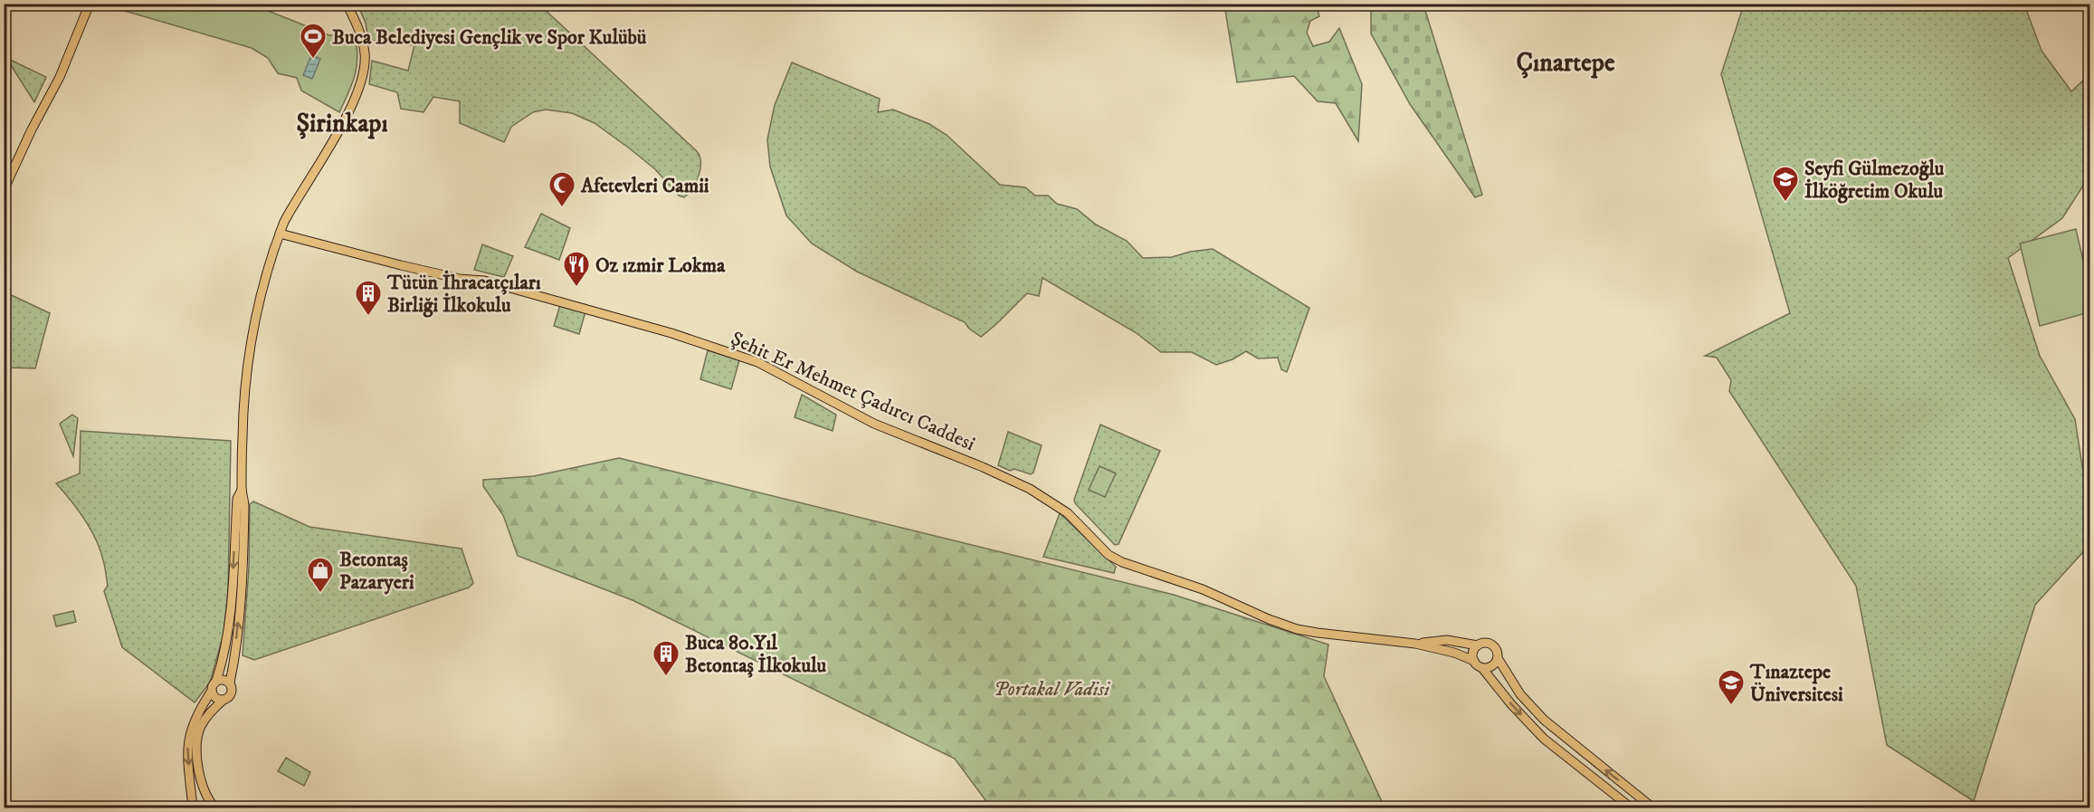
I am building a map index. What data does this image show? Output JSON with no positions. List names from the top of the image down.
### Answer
{
  "streets": {
    "main road": ["Şehit Er Mehmet Çadırcı Caddesi"]
  },
  "districts": ["Çınartepe", "Şirinkapı"],
  "parks": ["Portakal Vadisi"],
  "places": {
    "sports": ["Buca Belediyesi Gençlik ve Spor Kulübü"],
    "school or university": ["Seyfi Gülmezoğlu İlköğretim Okulu", "Tınaztepe Üniversitesi"],
    "mosque": ["Afetevleri Camii"],
    "restaurant": ["Oz ızmir Lokma"],
    "building": ["Tütün İhracatçıları Birliği İlkokulu", "Buca 80.Yıl Betontaş İlkokulu"],
    "shop": ["Betontaş Pazaryeri"]
  }
}
